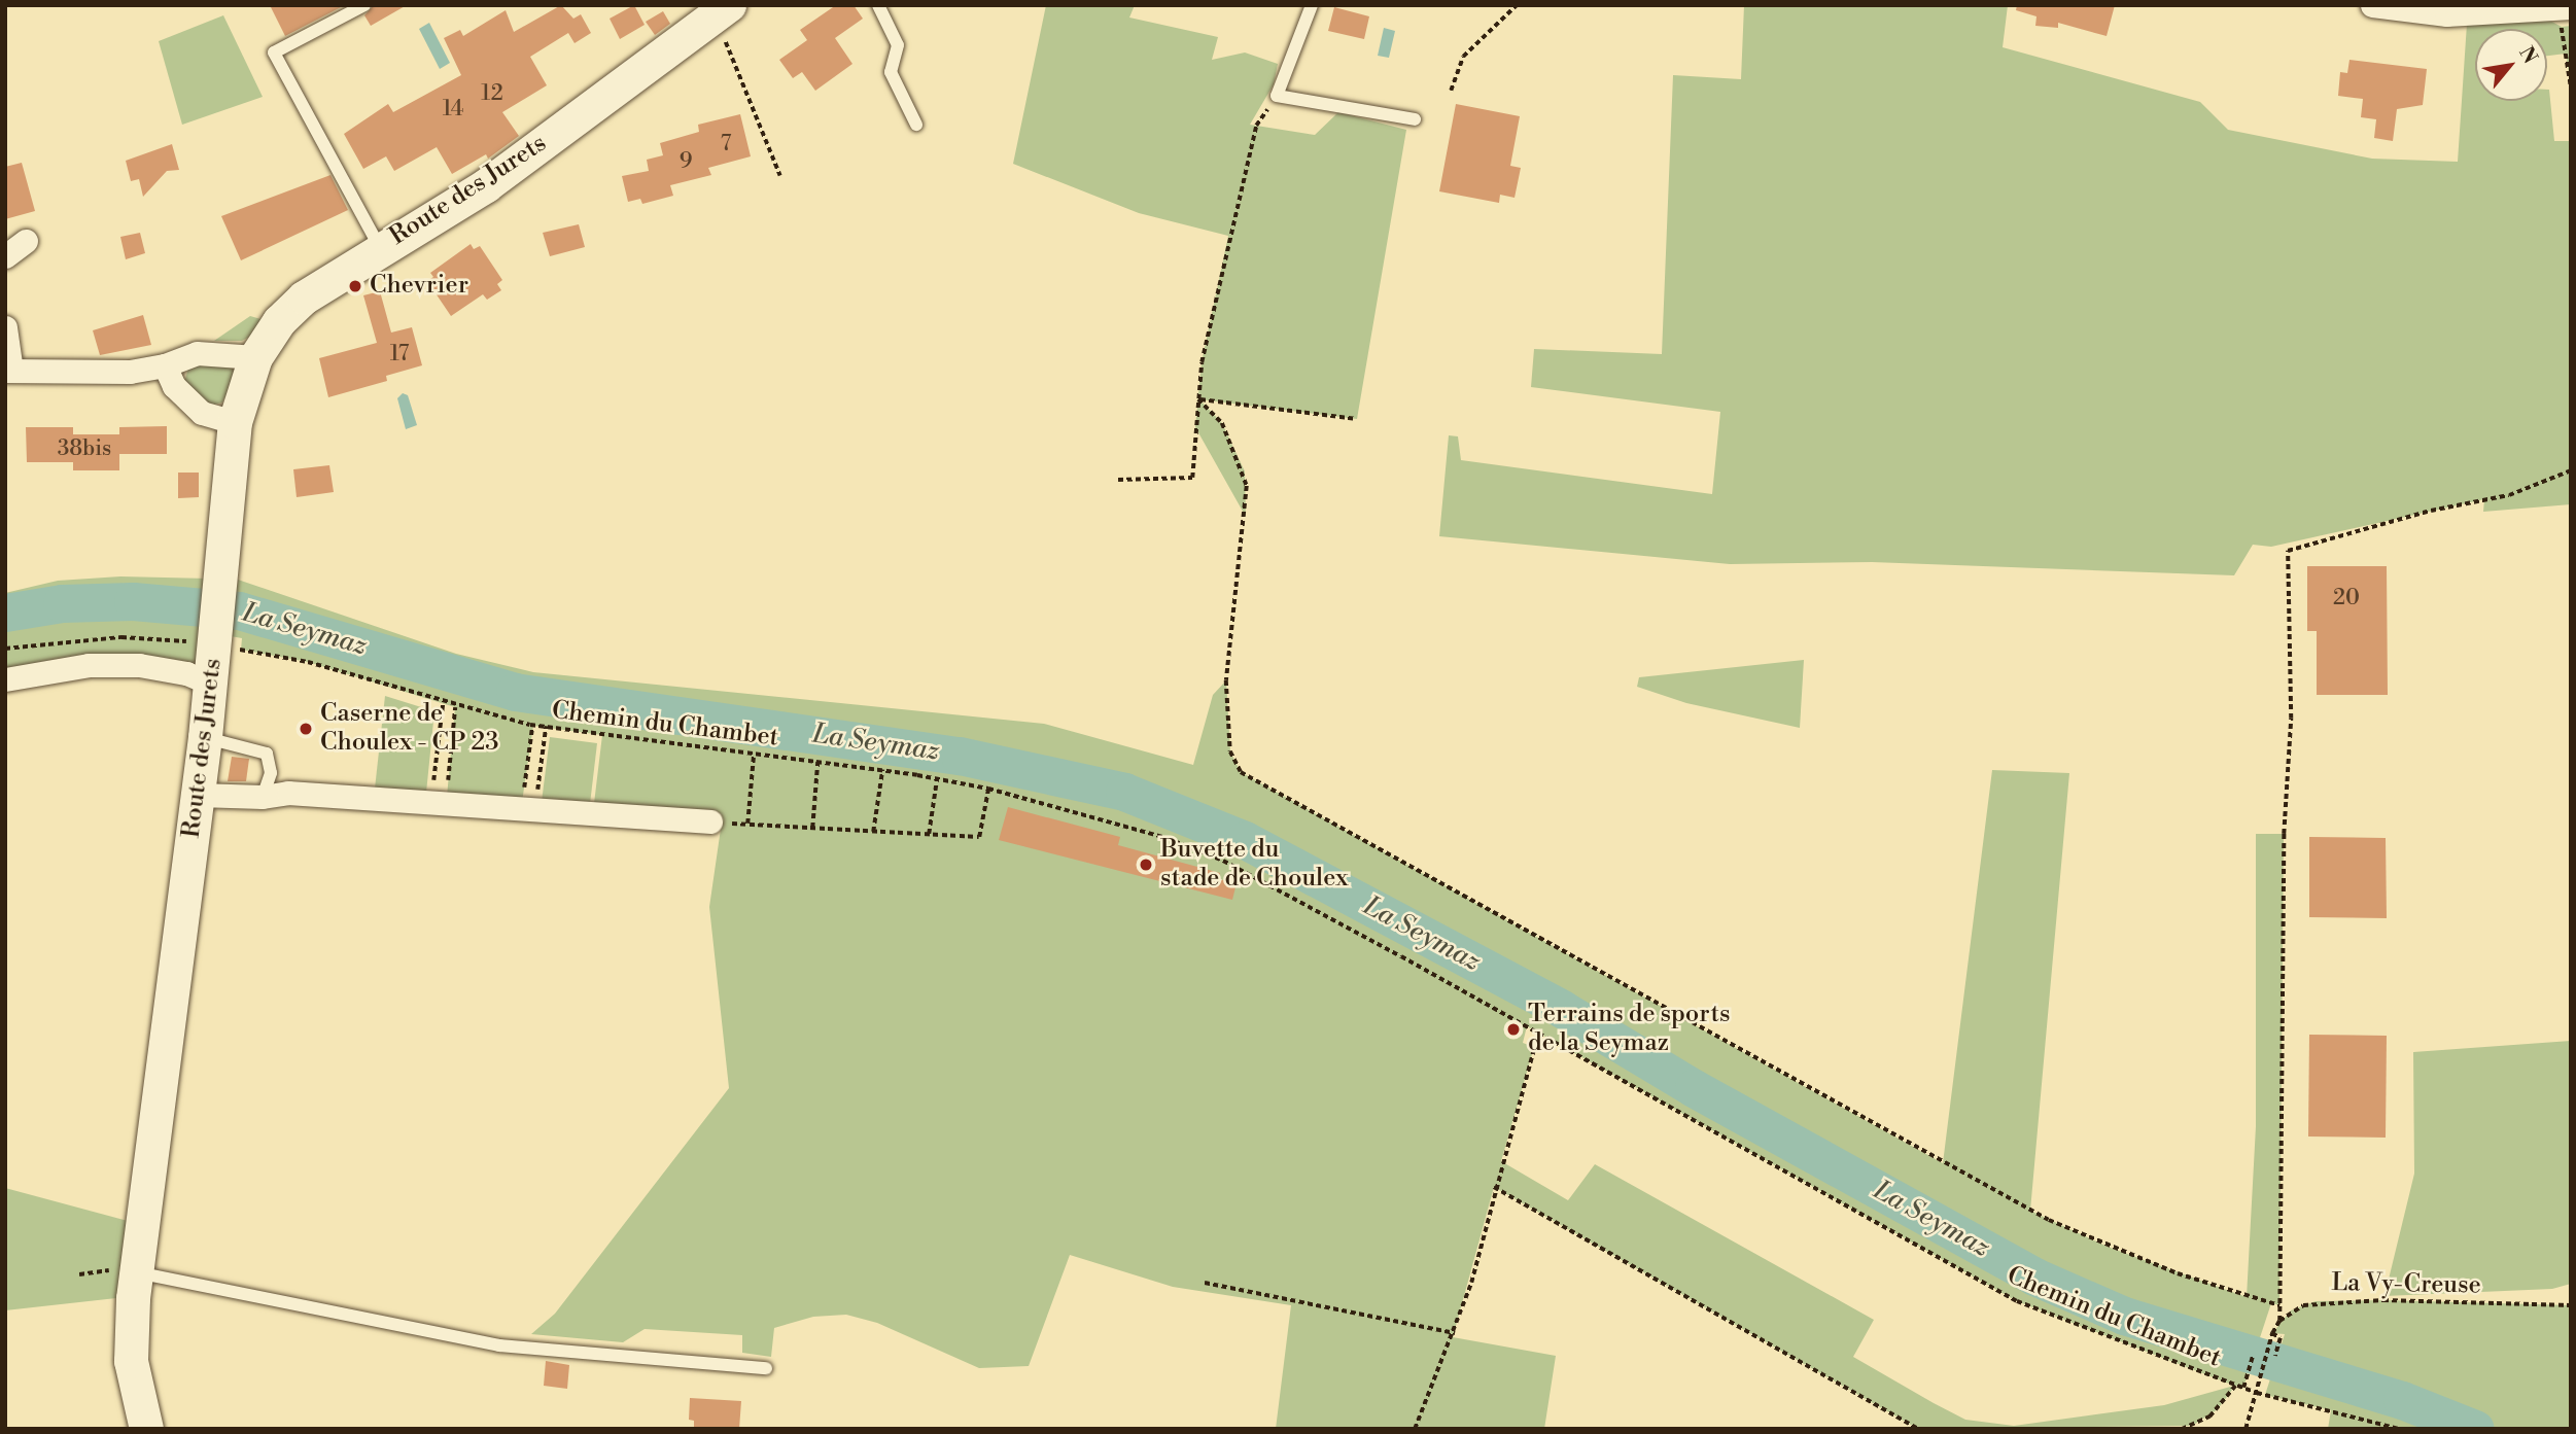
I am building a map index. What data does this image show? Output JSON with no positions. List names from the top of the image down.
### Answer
{
  "streets": {
    "street": ["Route des Jurets"],
    "path": ["Chemin du Chambet", "La Vy-Creuse"]
  },
  "crossings": [
    ["Route des Jurets", "Chemin du Chambet"]
  ],
  "water": ["La Seymaz"],
  "places": [
    "Chevrier",
    "Caserne de Choulex - CP 23",
    "Buvette du stade de Choulex",
    "Terrains de sports de la Seymaz"
  ],
  "house_numbers": [
    "12",
    "14",
    "7",
    "9",
    "17",
    "38bis",
    "20"
  ],
  "north": "top right"
}
